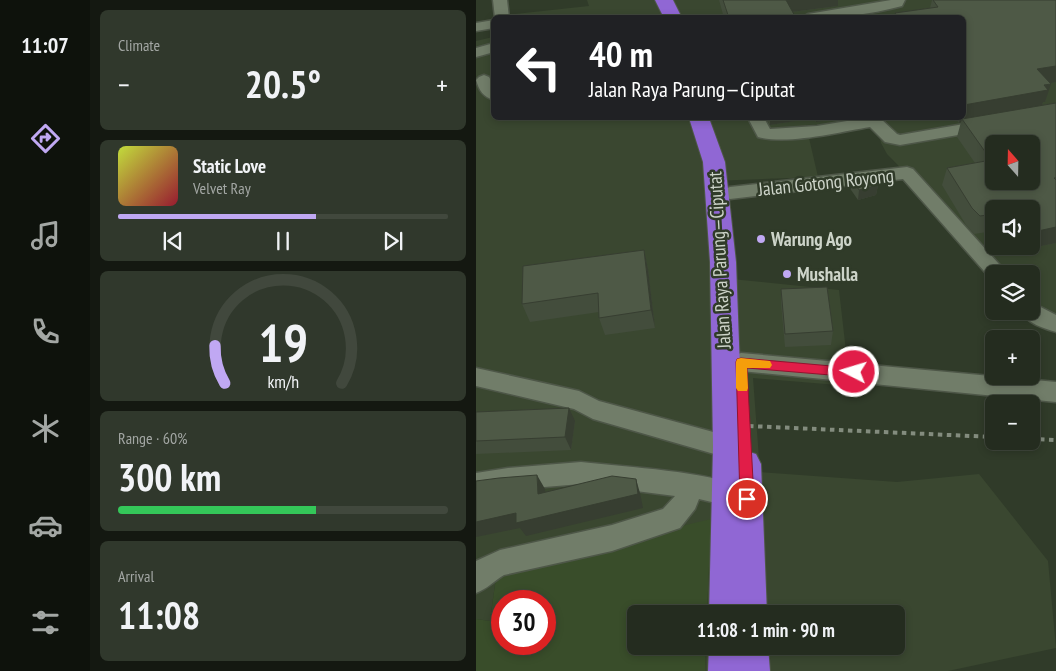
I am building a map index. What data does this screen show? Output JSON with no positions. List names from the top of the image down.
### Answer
{
  "streets": {
    "highway": ["Jalan Raya Parung—Ciputat"],
    "street": ["Jalan Gotong Royong"]
  },
  "crossings": [
    ["Jalan Gotong Royong", "Jalan Raya Parung—Ciputat"]
  ],
  "places": ["Warung Ago", "Mushalla"],
  "north": "top",
  "page": {
    "tabs": "11:07",
    "tile": [
      "Climate",
      ["Range · 60%", "300 km"],
      ["Arrival", "11:08"]
    ],
    "turn": ["40 m", "Jalan Raya Parung—Ciputat"],
    "heat": ["−", "20.5°", "+"],
    "map_buttons": ["+", "−"],
    "song": ["Static Love", "Velvet Ray"],
    "limit": "30",
    "trip": "11:08 · 1 min · 90 m",
    "gauge": ["19", "km/h"]
  }
}
